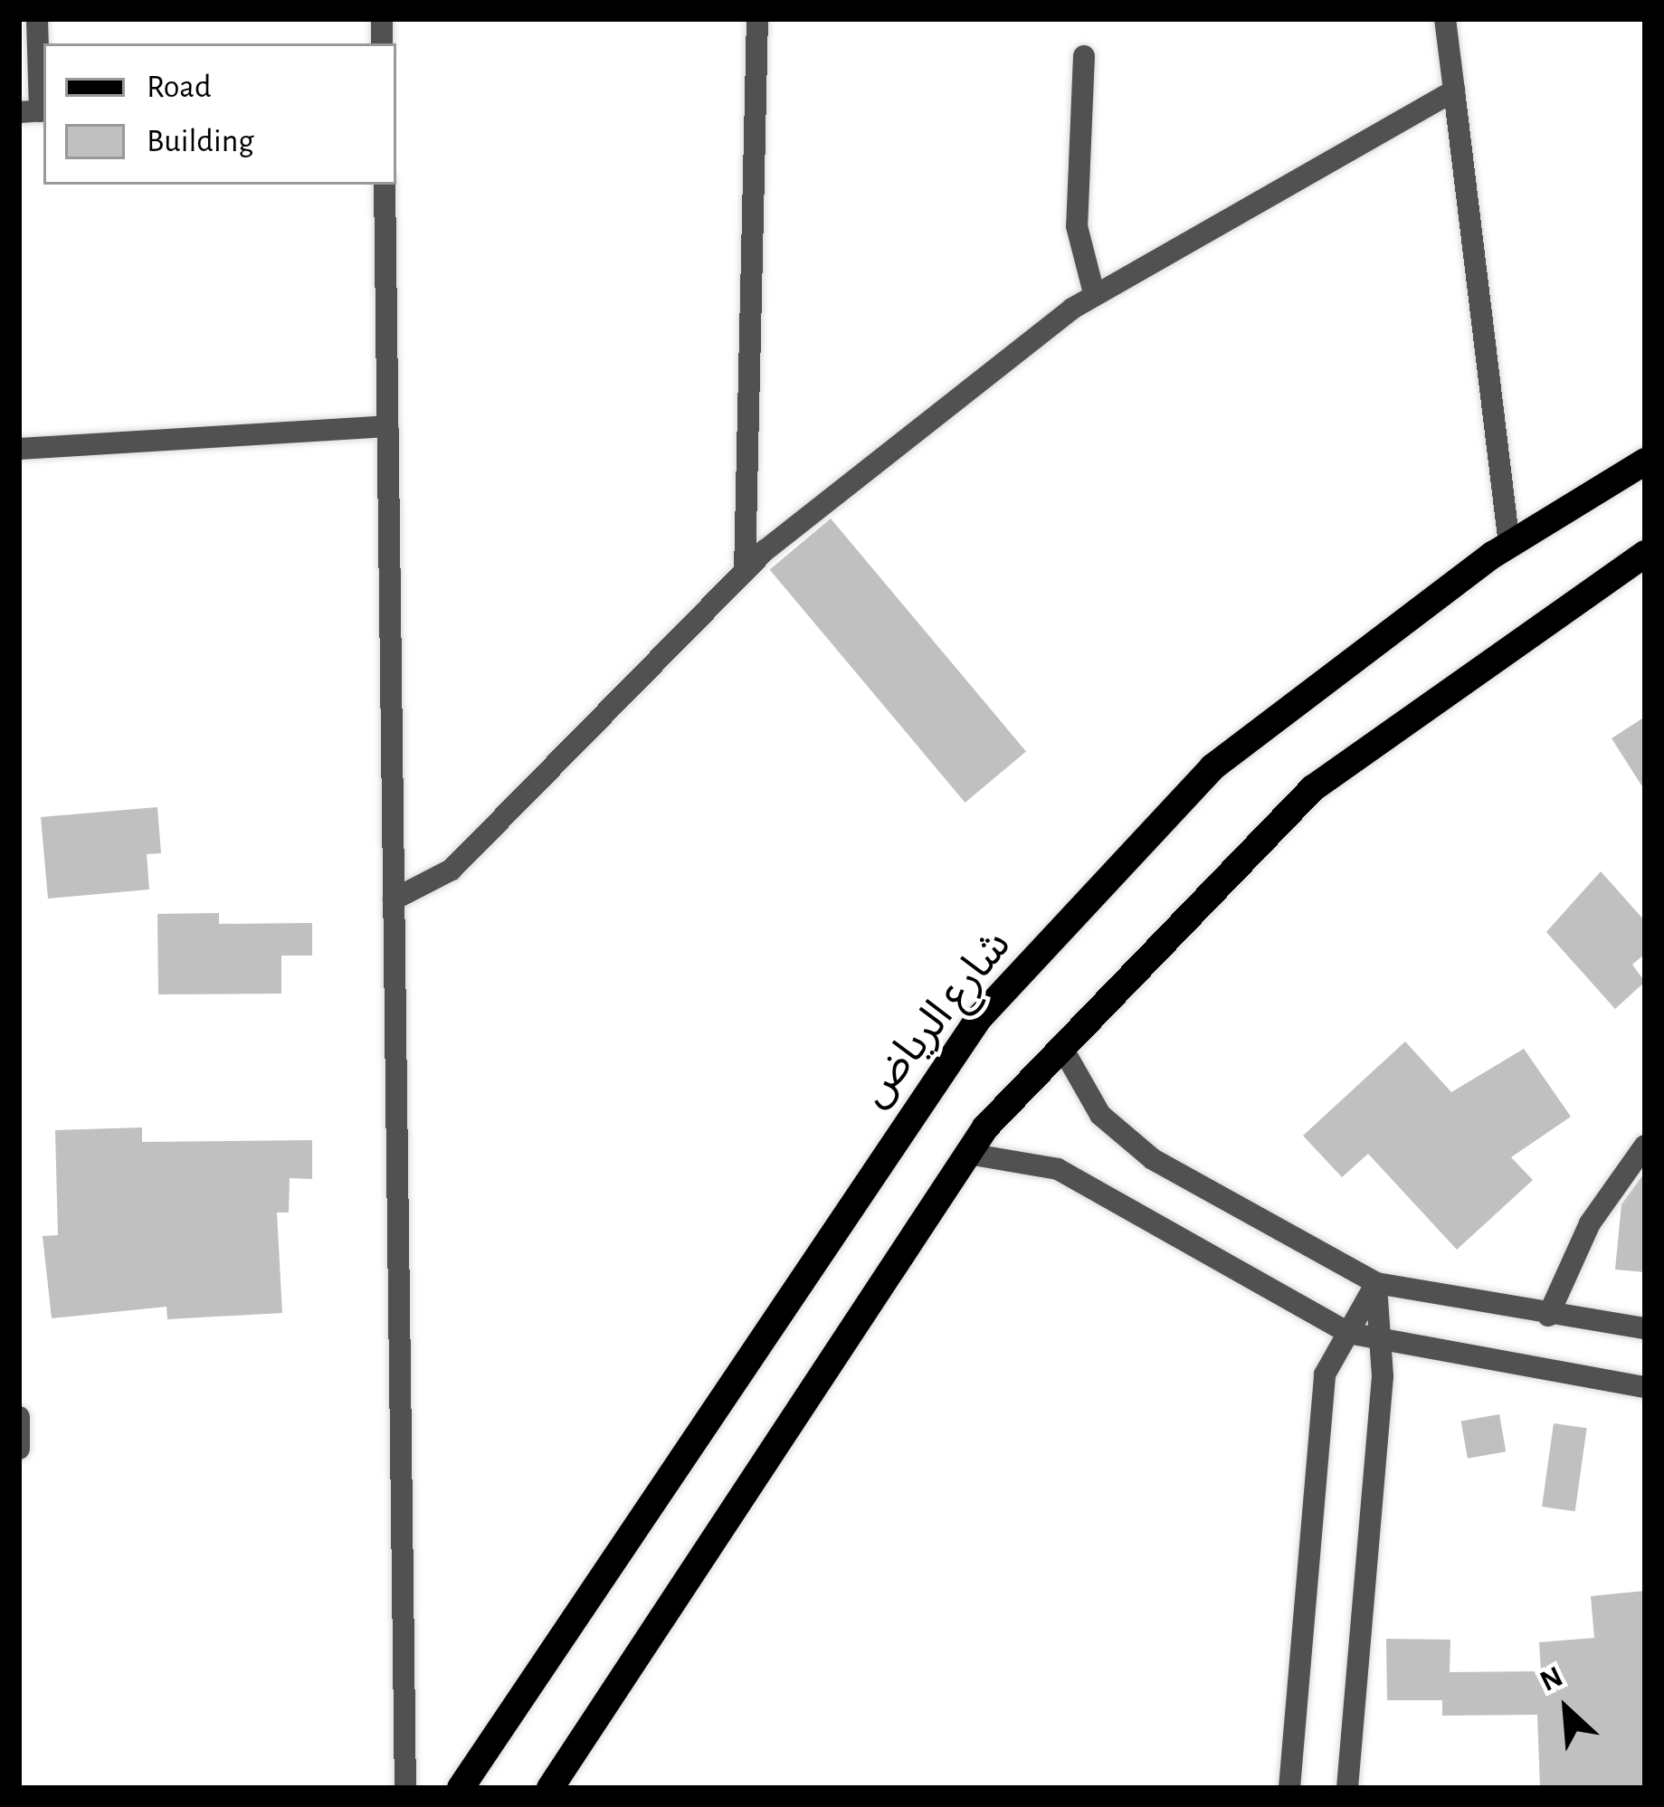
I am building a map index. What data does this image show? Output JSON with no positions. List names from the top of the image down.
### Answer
{
  "streets": {
    "main road": ["شارع الرياض"]
  },
  "legend": ["Road", "Building"],
  "north": "top left"
}
